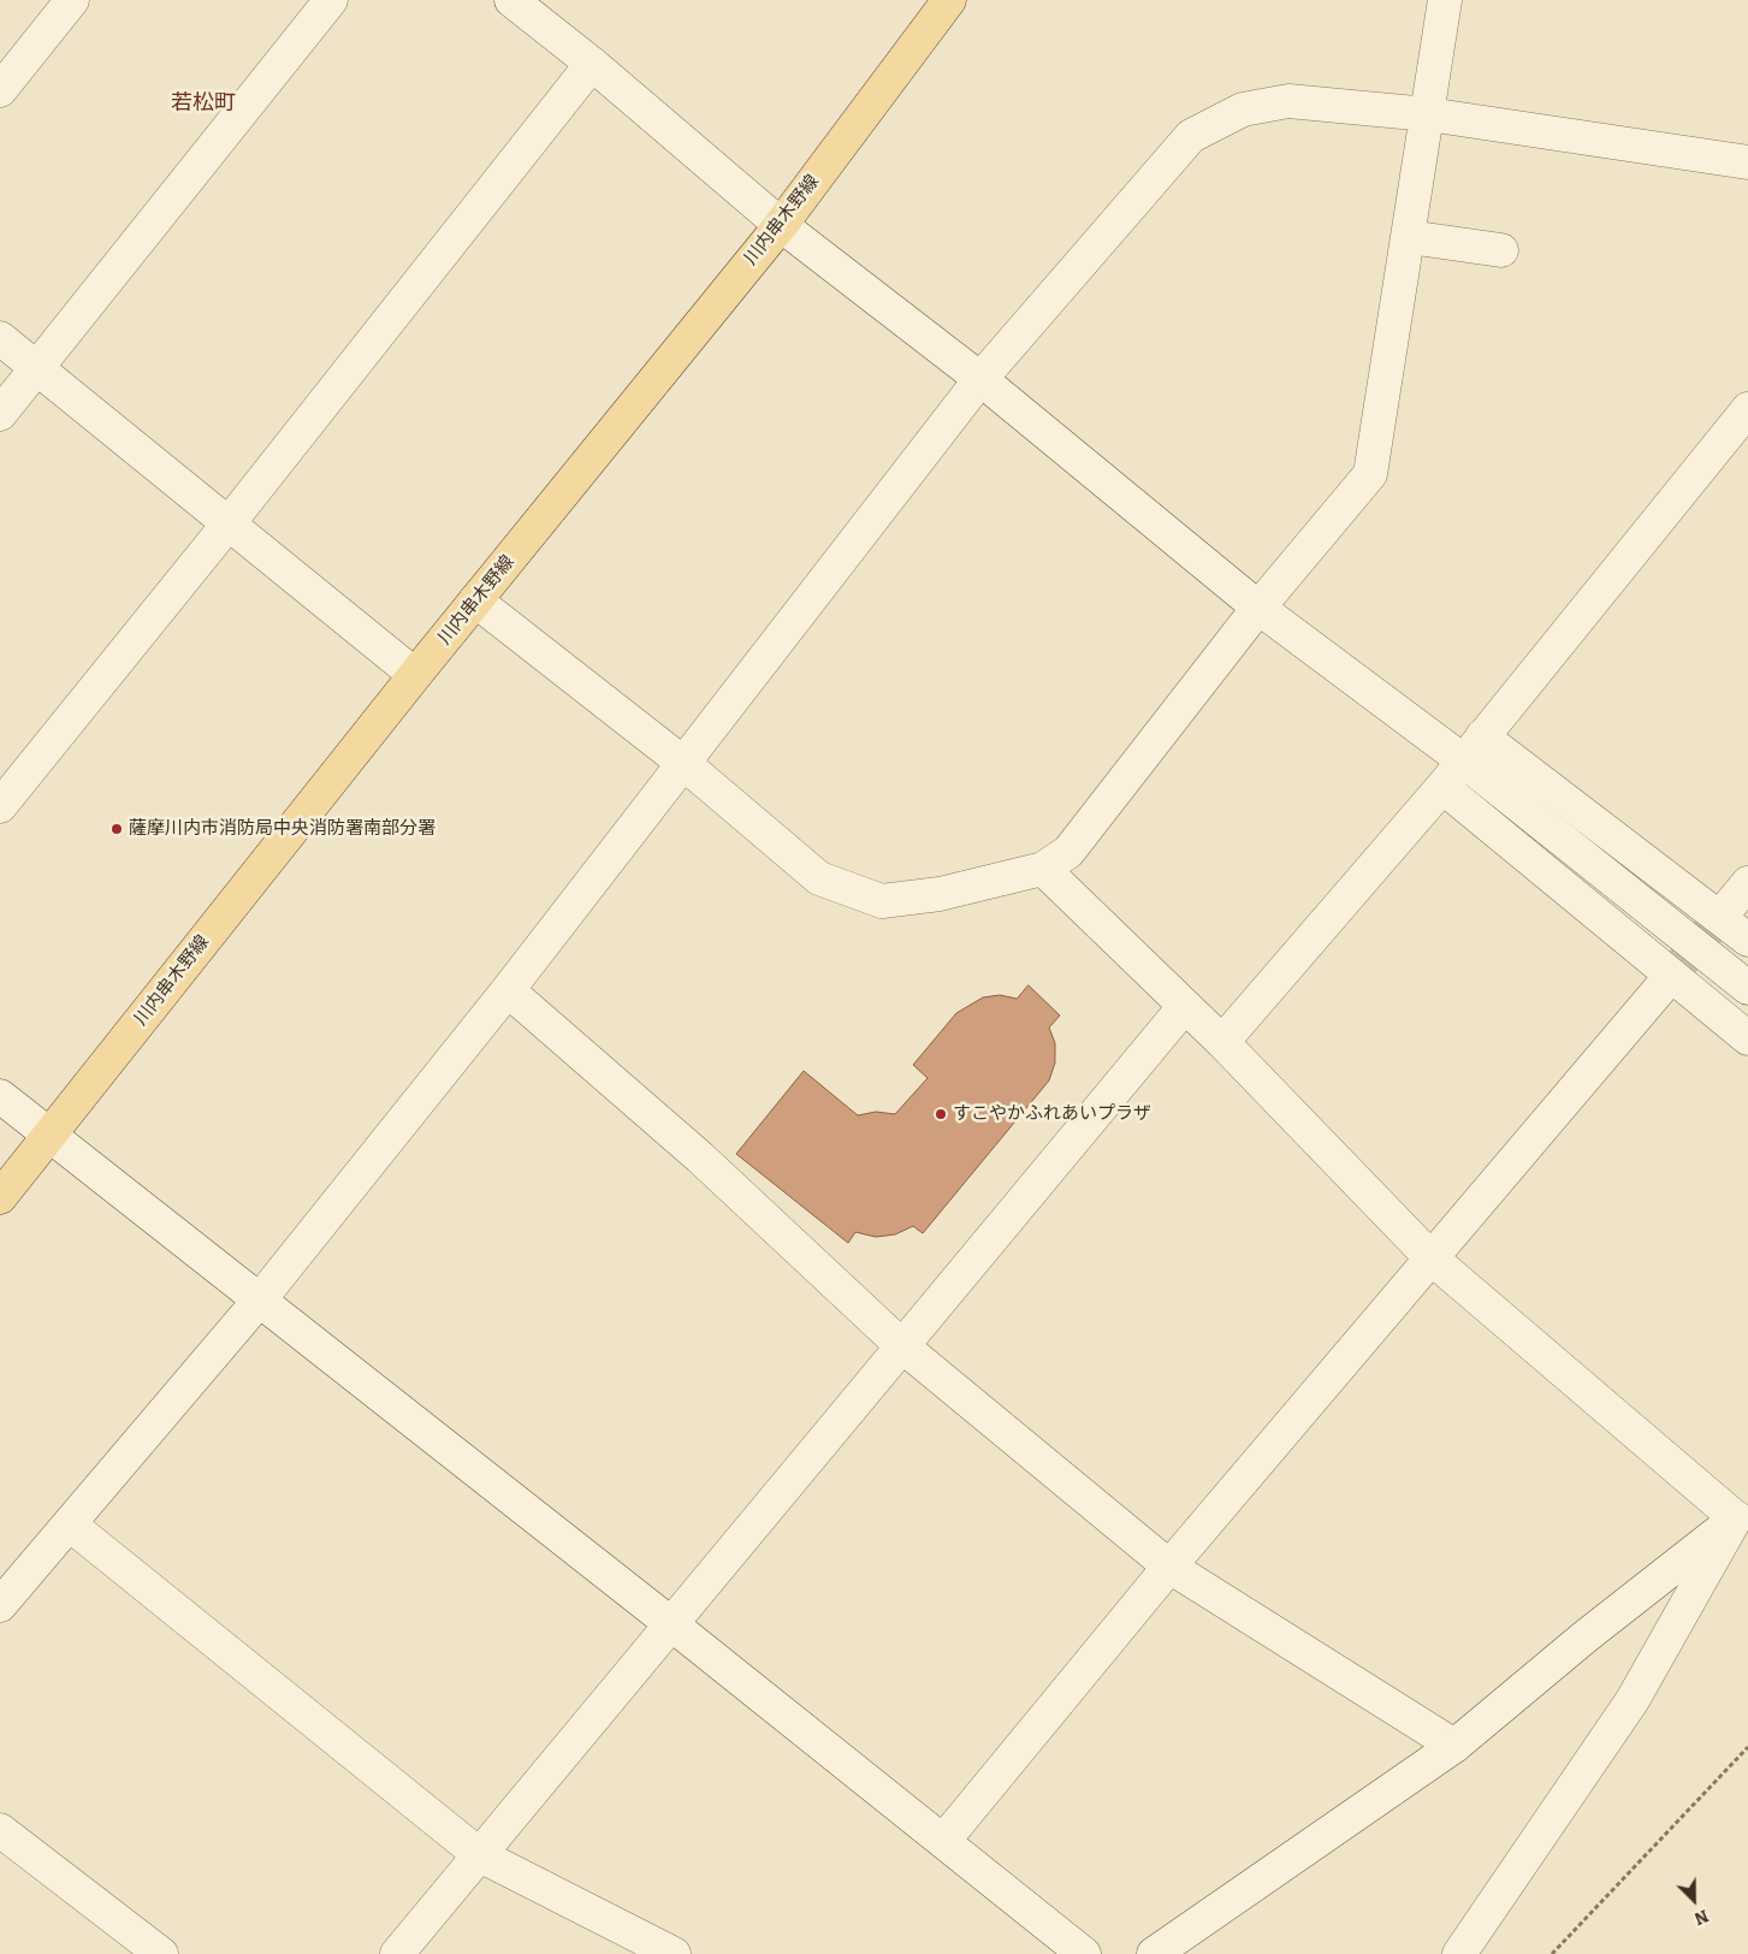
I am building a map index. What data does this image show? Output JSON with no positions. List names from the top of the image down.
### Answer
{
  "streets": {
    "main road": ["川内串木野線"]
  },
  "districts": ["若松町"],
  "places": ["薩摩川内市消防局中央消防署南部分署", "すこやかふれあいプラザ"],
  "north": "bottom right"
}
